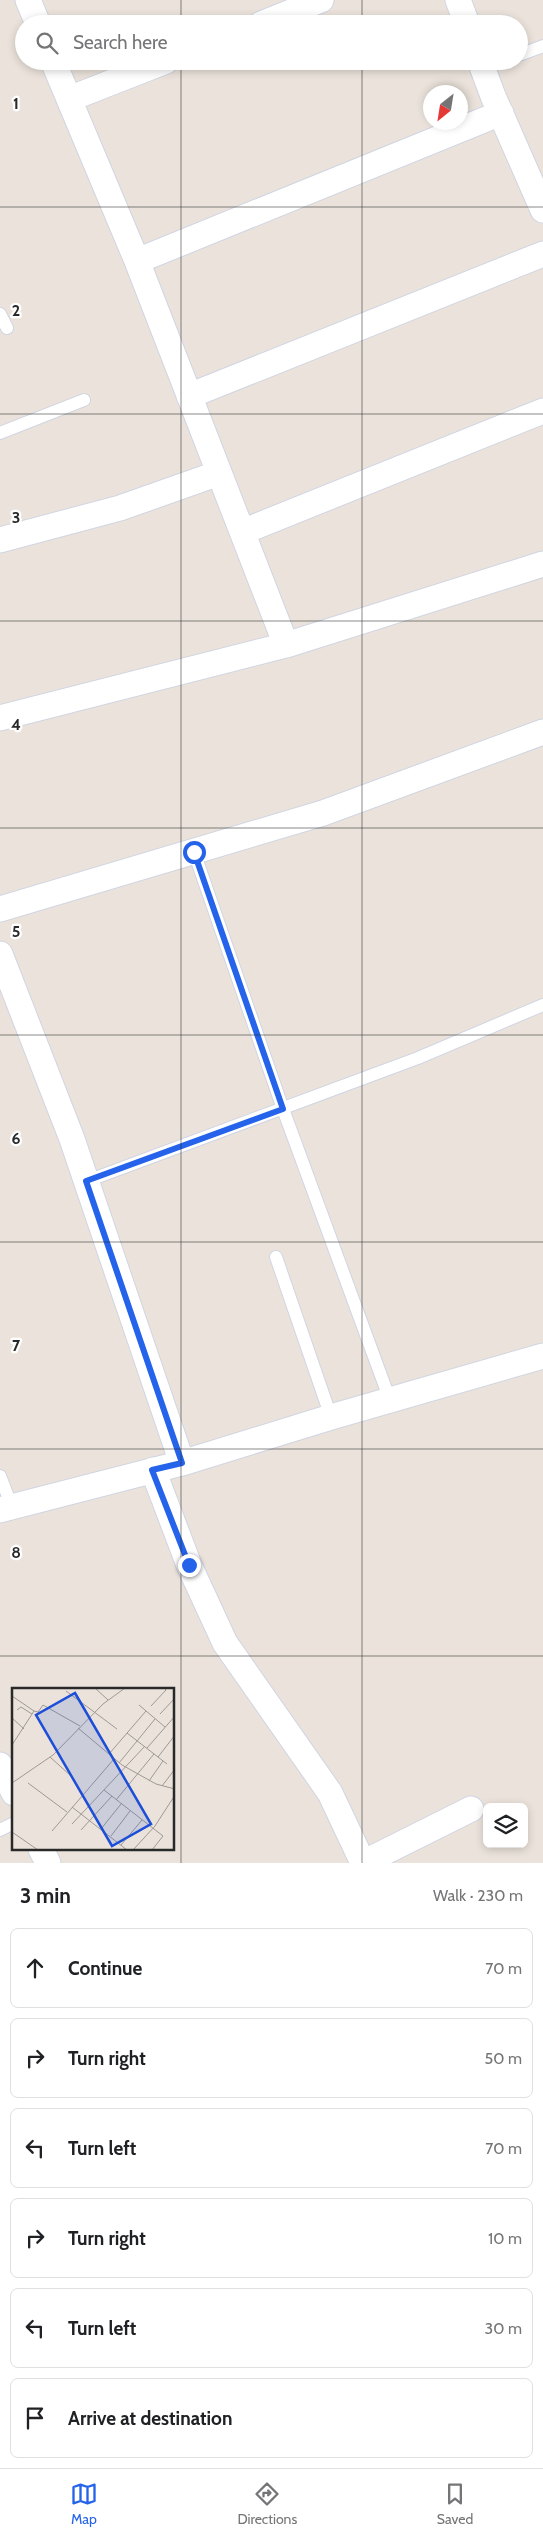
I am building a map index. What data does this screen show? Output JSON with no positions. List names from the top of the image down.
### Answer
{
  "north": "bottom left",
  "page": {
    "search": "Search here",
    "heading": ["3 min", "Walk · 230 m"],
    "list": [
      ["Continue", "70 m"],
      ["Turn right", "50 m"],
      ["Turn left", "70 m"],
      ["Turn right", "10 m"],
      ["Turn left", "30 m"],
      "Arrive at destination"
    ],
    "nav": ["Map", "Directions", "Saved"]
  },
  "grid": {
    "rows": [
      "1",
      "2",
      "3",
      "4",
      "5",
      "6",
      "7",
      "8"
    ]
  }
}
